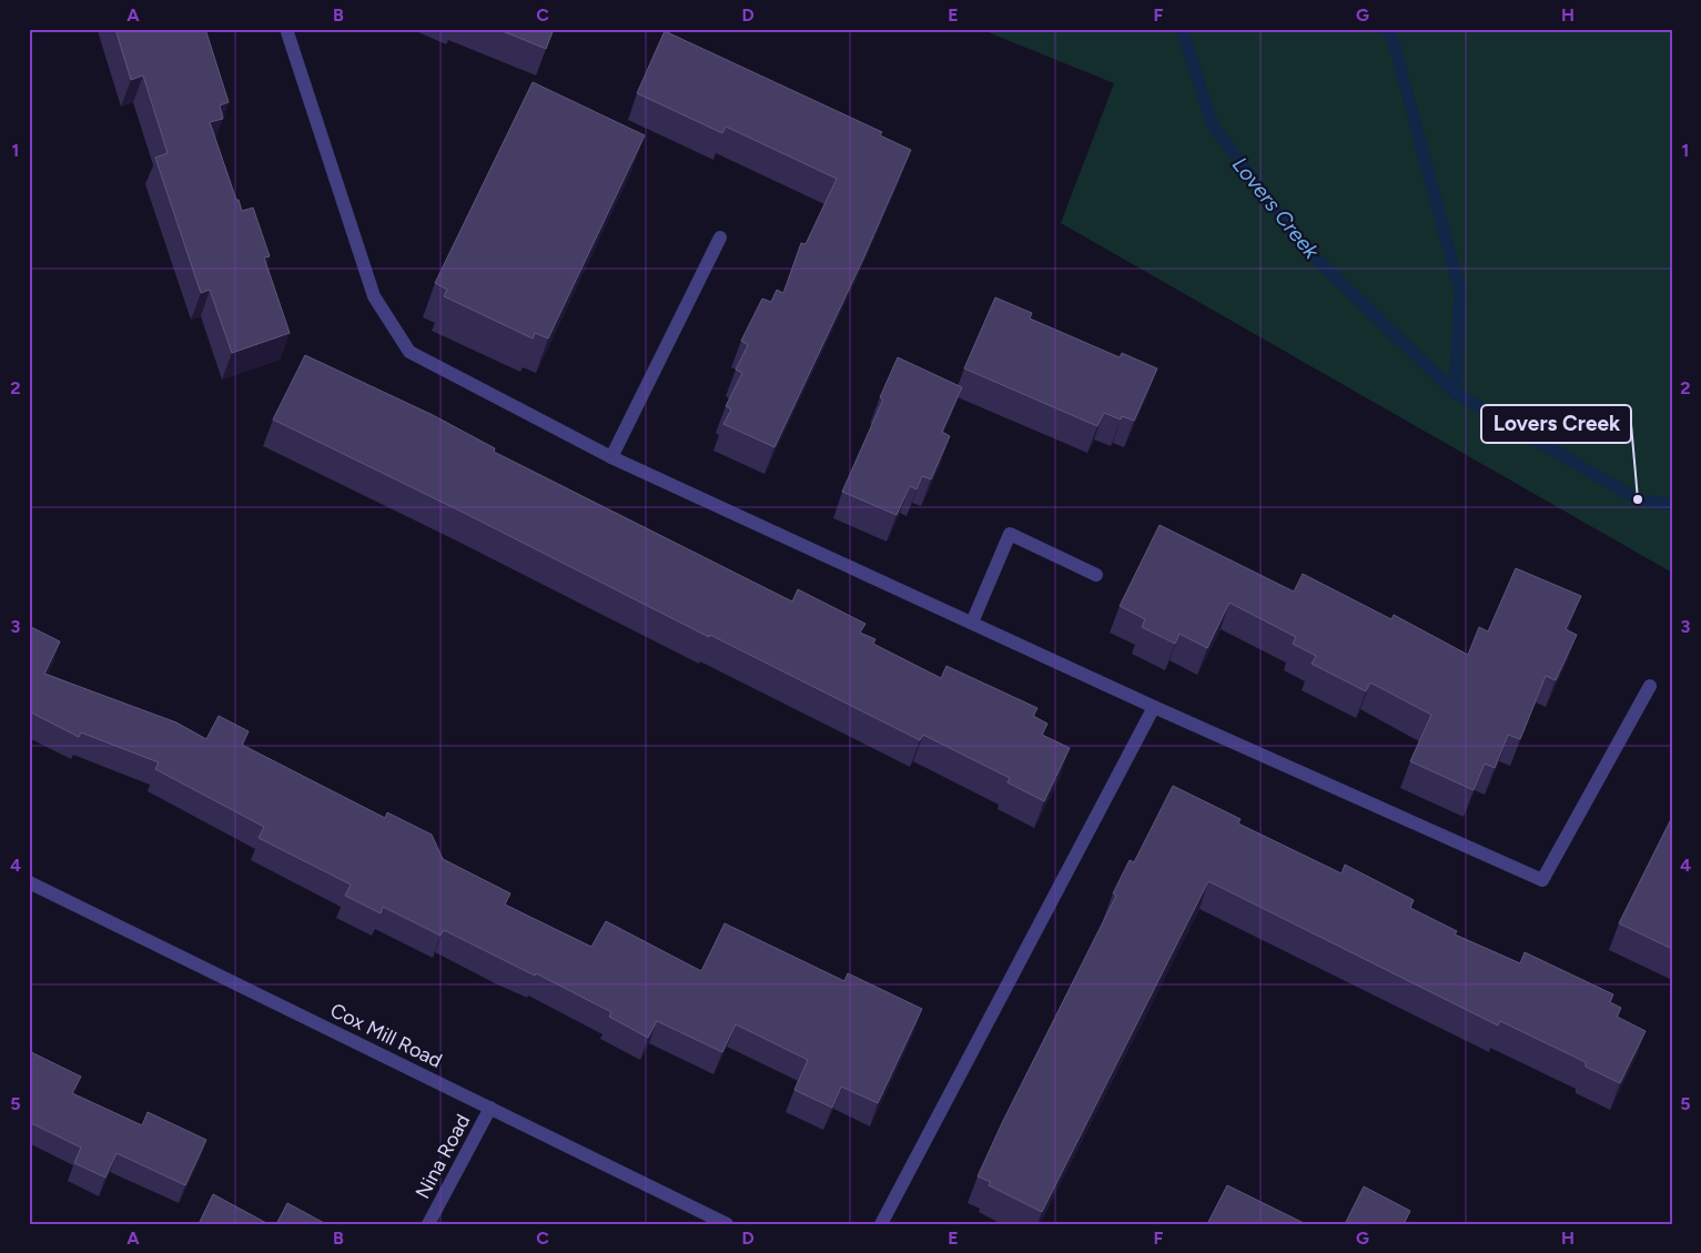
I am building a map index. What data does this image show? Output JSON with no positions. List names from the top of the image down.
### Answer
{
  "streets": {
    "street": ["Cox Mill Road", "Nina Road"]
  },
  "crossings": [
    ["Cox Mill Road", "Nina Road"]
  ],
  "water": ["Lovers Creek"],
  "places": ["Lovers Creek"],
  "grid": {
    "columns": [
      "A",
      "B",
      "C",
      "D",
      "E",
      "F",
      "G",
      "H"
    ],
    "rows": [
      "1",
      "2",
      "3",
      "4",
      "5"
    ]
  }
}
